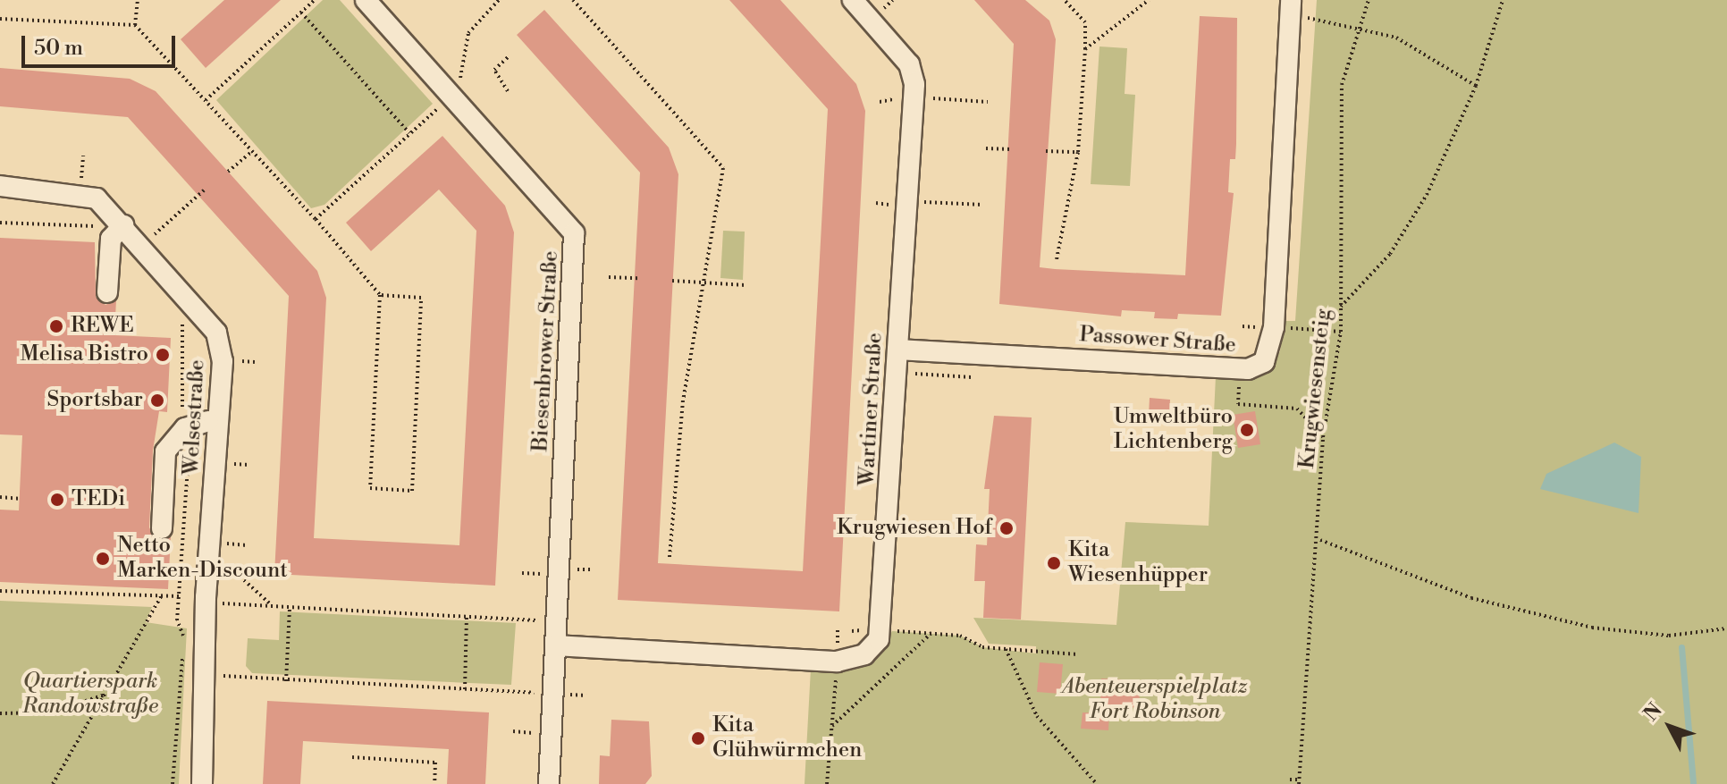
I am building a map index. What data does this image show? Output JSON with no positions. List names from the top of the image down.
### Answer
{
  "streets": {
    "street": [
      "Passower Straße",
      "Biesenbrower Straße",
      "Wartiner Straße",
      "Welsestraße"
    ],
    "path": ["Krugwiesensteig"]
  },
  "crossings": [
    ["Passower Straße", "Wartiner Straße"]
  ],
  "parks": ["Quartierspark Randowstraße", "Abenteuerspielplatz Fort Robinson"],
  "places": [
    "REWE",
    "Melisa Bistro",
    "Sportsbar",
    "Umweltbüro Lichtenberg",
    "TEDi",
    "Krugwiesen Hof",
    "Netto Marken-Discount",
    "Kita Wiesenhüpper",
    "Kita Glühwürmchen"
  ],
  "scale_bar": "50 m",
  "north": "top left"
}
